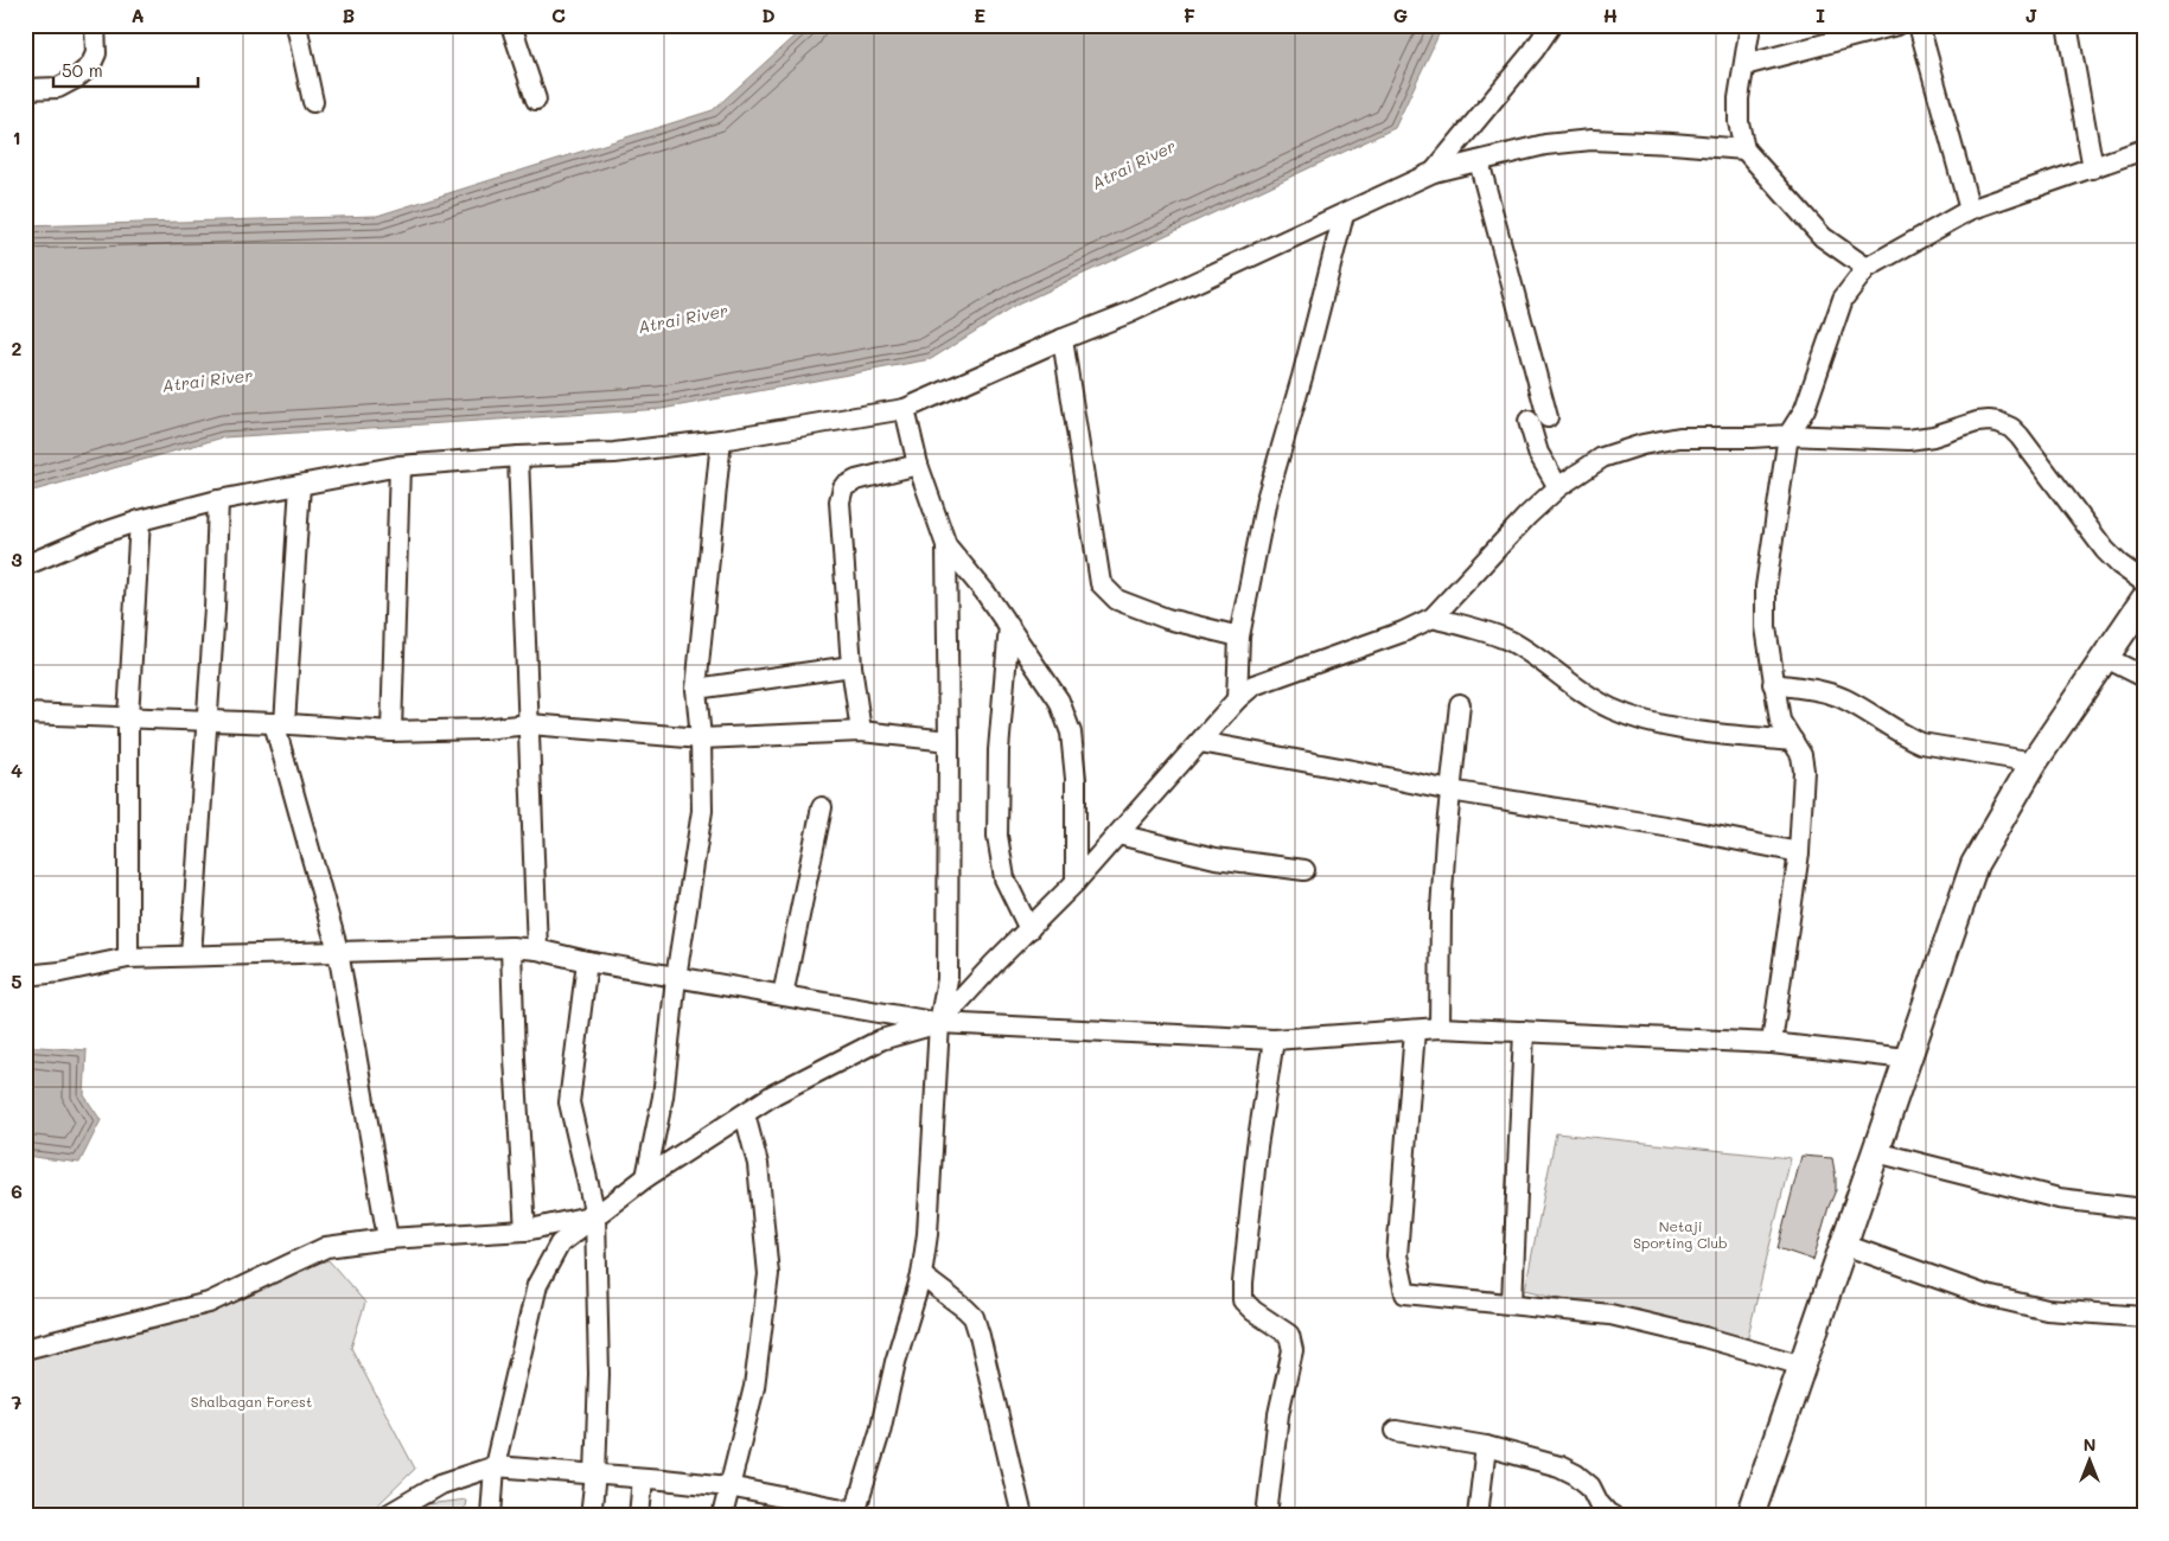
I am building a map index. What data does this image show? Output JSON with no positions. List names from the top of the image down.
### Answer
{
  "water": ["Atrai River"],
  "parks": ["Netaji Sporting Club", "Shalbagan Forest"],
  "scale_bar": "50 m",
  "north": "top",
  "grid": {
    "columns": [
      "A",
      "B",
      "C",
      "D",
      "E",
      "F",
      "G",
      "H",
      "I",
      "J"
    ],
    "rows": [
      "1",
      "2",
      "3",
      "4",
      "5",
      "6",
      "7"
    ]
  }
}
